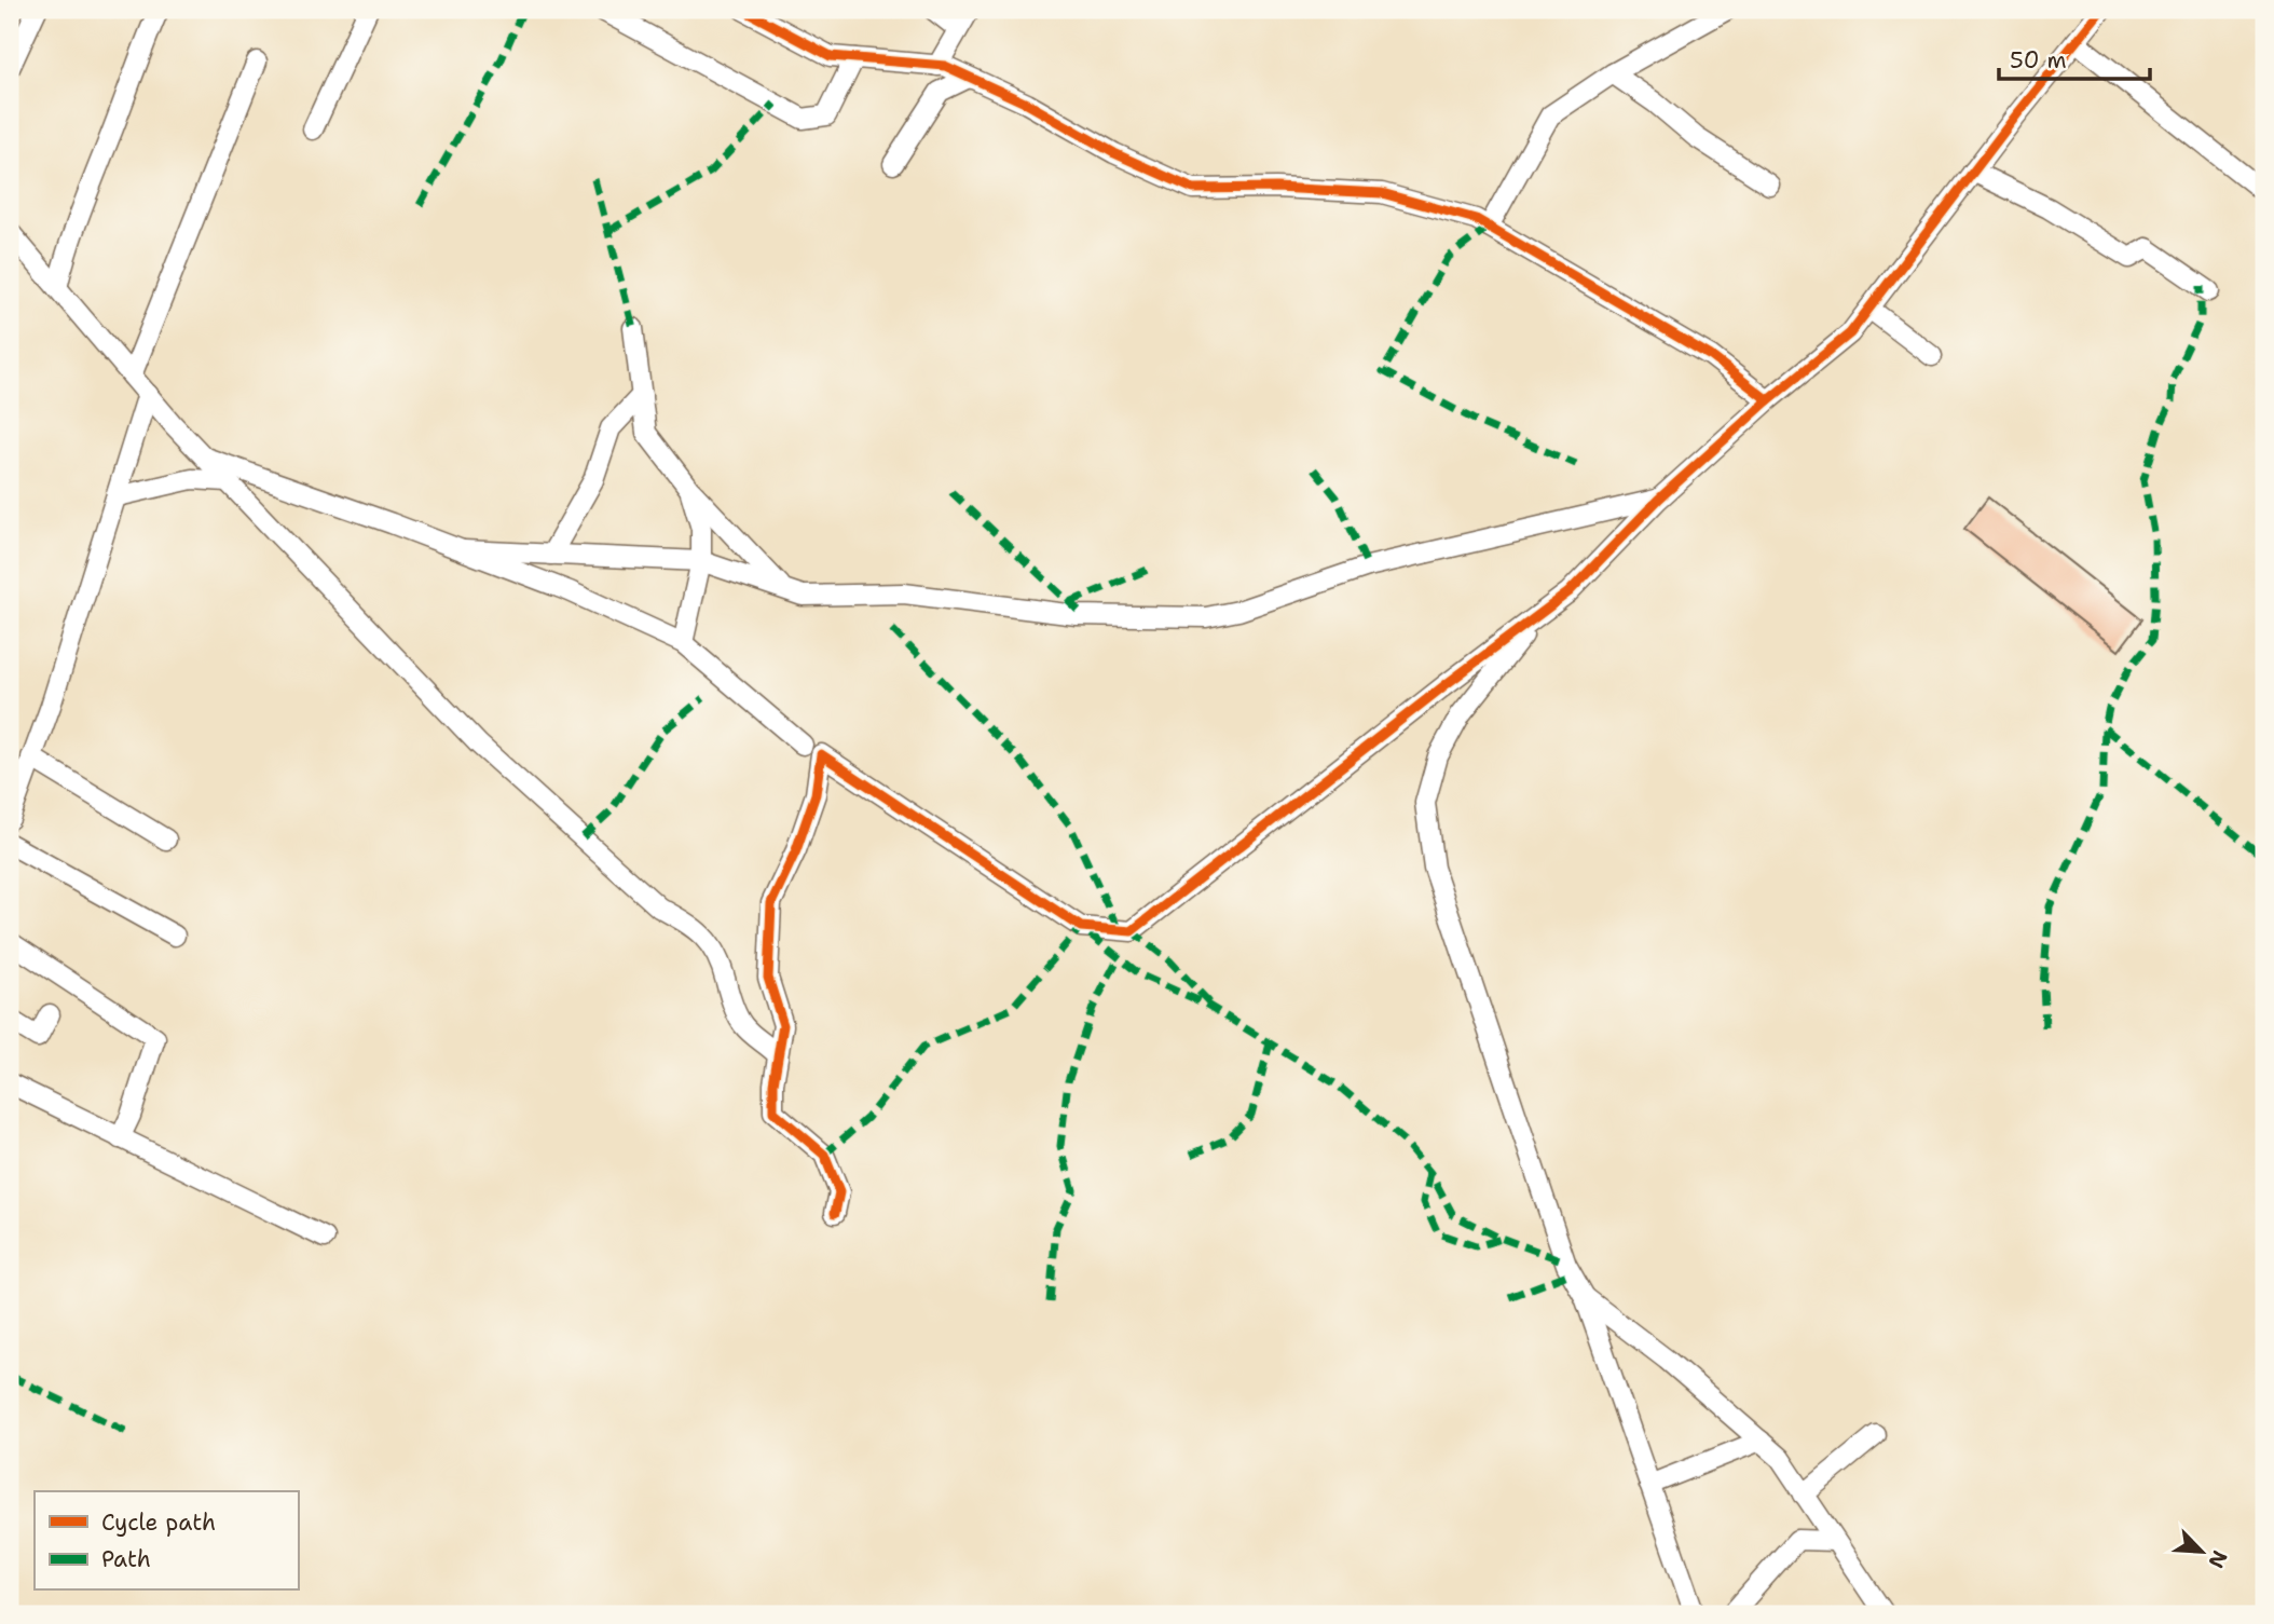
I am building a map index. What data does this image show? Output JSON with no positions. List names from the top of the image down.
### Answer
{
  "legend": ["Cycle path", "Path"],
  "scale_bar": "50 m",
  "north": "bottom right"
}
